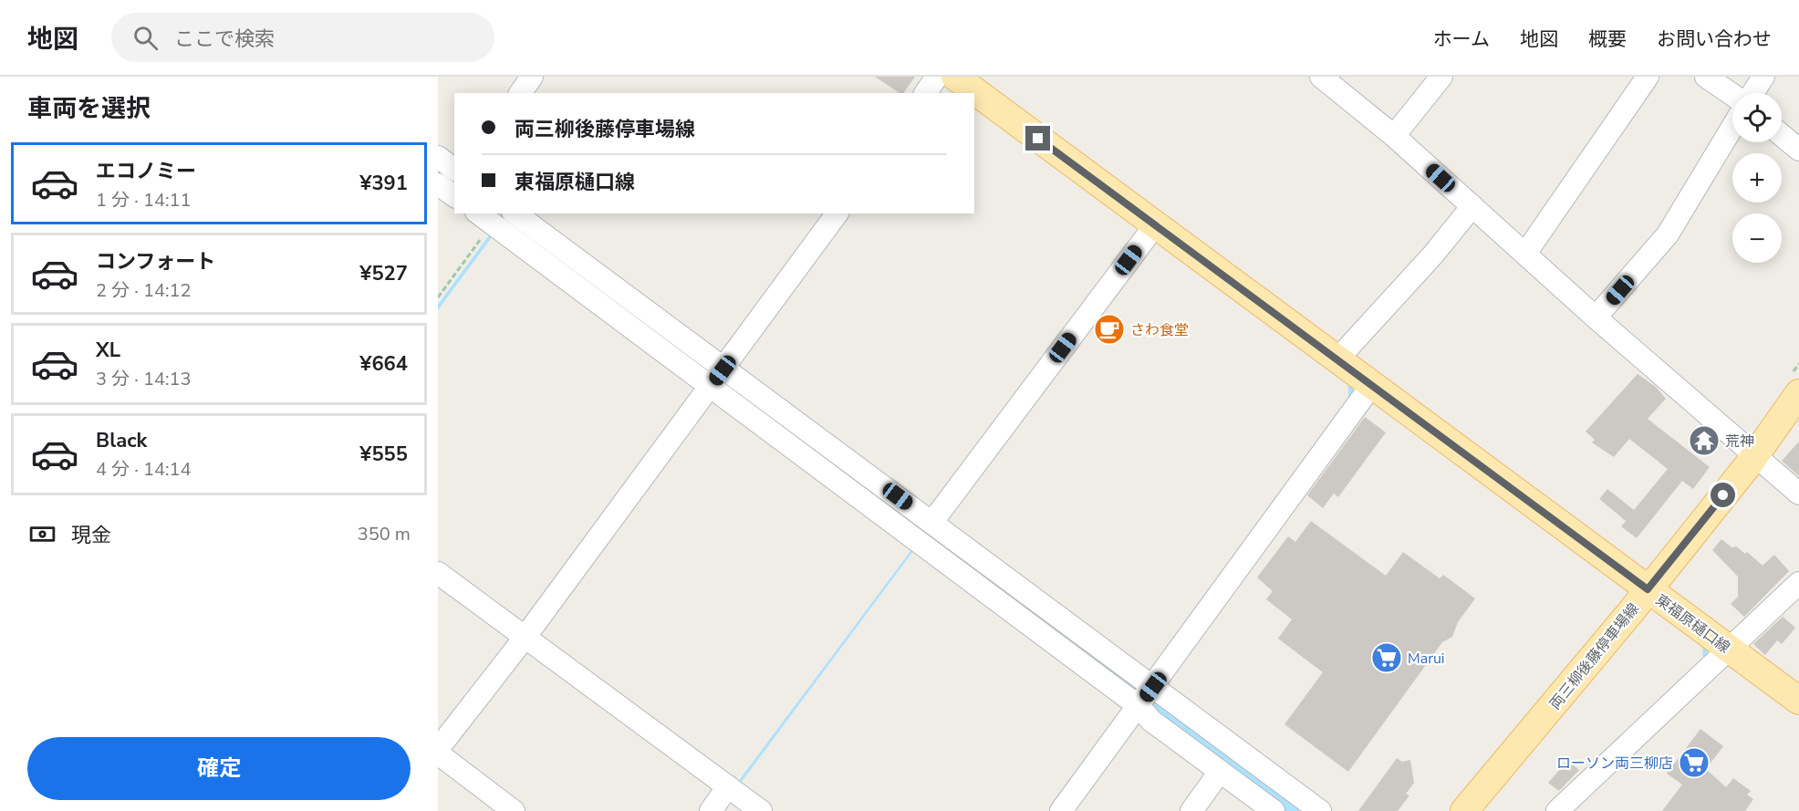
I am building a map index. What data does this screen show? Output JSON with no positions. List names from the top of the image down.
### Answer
{
  "streets": {
    "main road": ["東福原樋口線", "両三柳後藤停車場線"]
  },
  "crossings": [
    ["東福原樋口線", "両三柳後藤停車場線"]
  ],
  "places": {
    "cafe": ["さわ食堂"],
    "temple": ["荒神"],
    "supermarket": ["Marui", "ローソン両三柳店"]
  },
  "page": {
    "header": "地図",
    "search": "ここで検索",
    "nav": [
      "ホーム",
      "地図",
      "概要",
      "お問い合わせ"
    ],
    "heading": "車両を選択",
    "map_buttons": ["+", "−"],
    "banner": ["両三柳後藤停車場線", "東福原樋口線"],
    "list": [
      {
        "name": "エコノミー",
        "note": "1 分 · 14:11",
        "value": "¥391"
      },
      {
        "name": "コンフォート",
        "note": "2 分 · 14:12",
        "value": "¥527"
      },
      {
        "name": "XL",
        "note": "3 分 · 14:13",
        "value": "¥664"
      },
      {
        "name": "Black",
        "note": "4 分 · 14:14",
        "value": "¥555"
      }
    ],
    "pay": ["現金", "350 m"],
    "buttons": "確定"
  }
}
